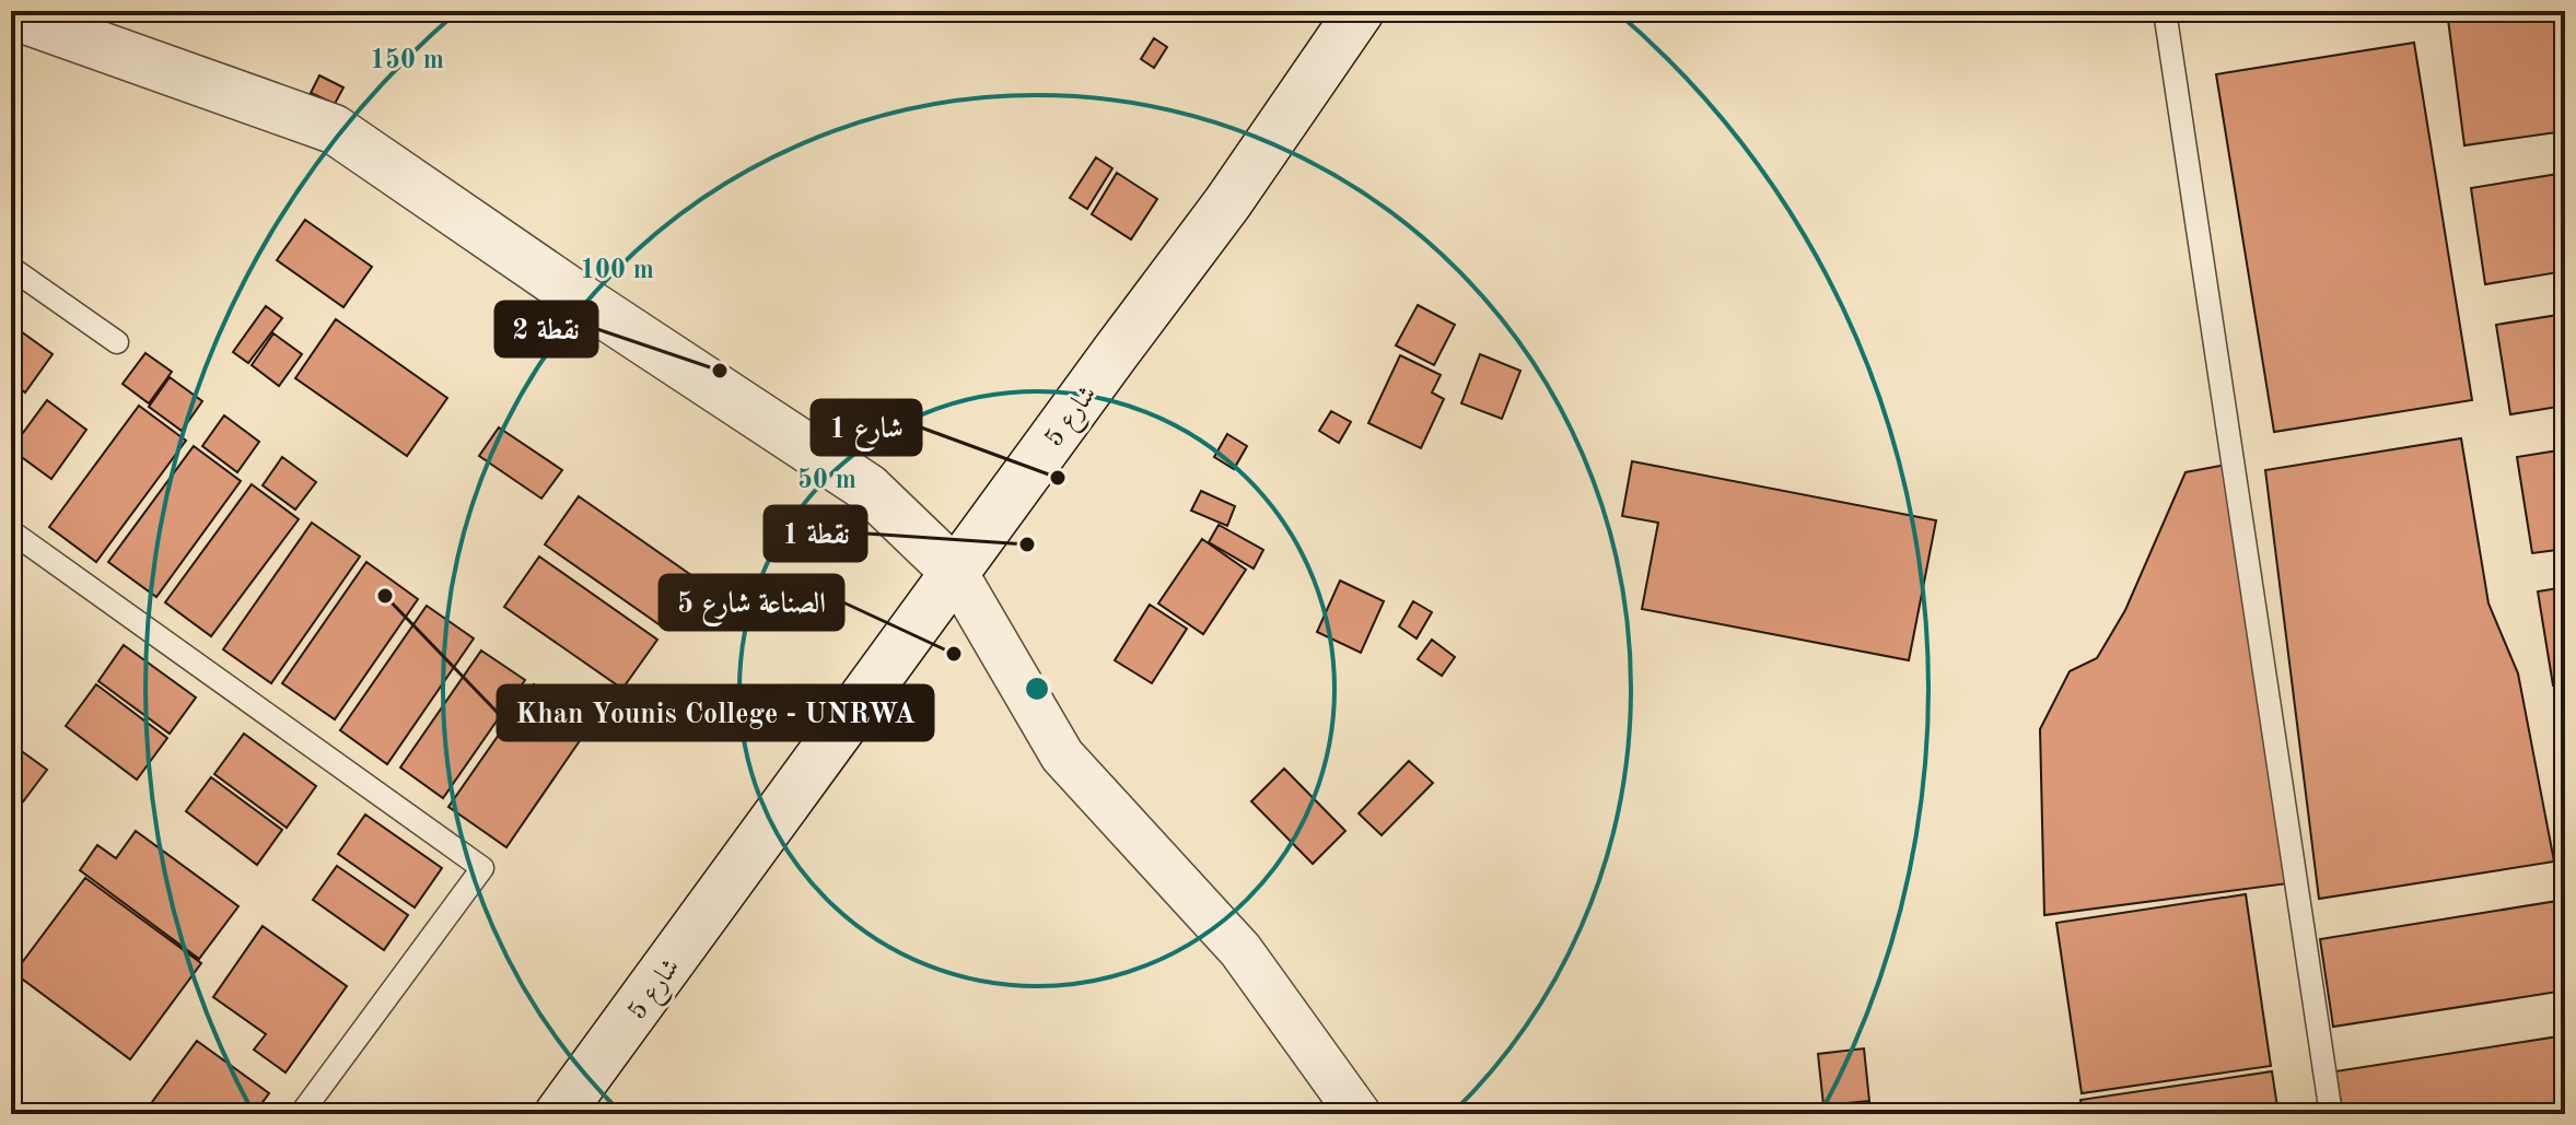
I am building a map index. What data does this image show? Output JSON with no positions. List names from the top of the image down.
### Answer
{
  "streets": {
    "main road": ["شارع 5"]
  },
  "places": [
    "نقطة 2",
    "شارع 1",
    "نقطة 1",
    "Khan Younis College - UNRWA",
    "الصناعة شارع 5"
  ],
  "rings": ["150 m", "100 m", "50 m"]
}
